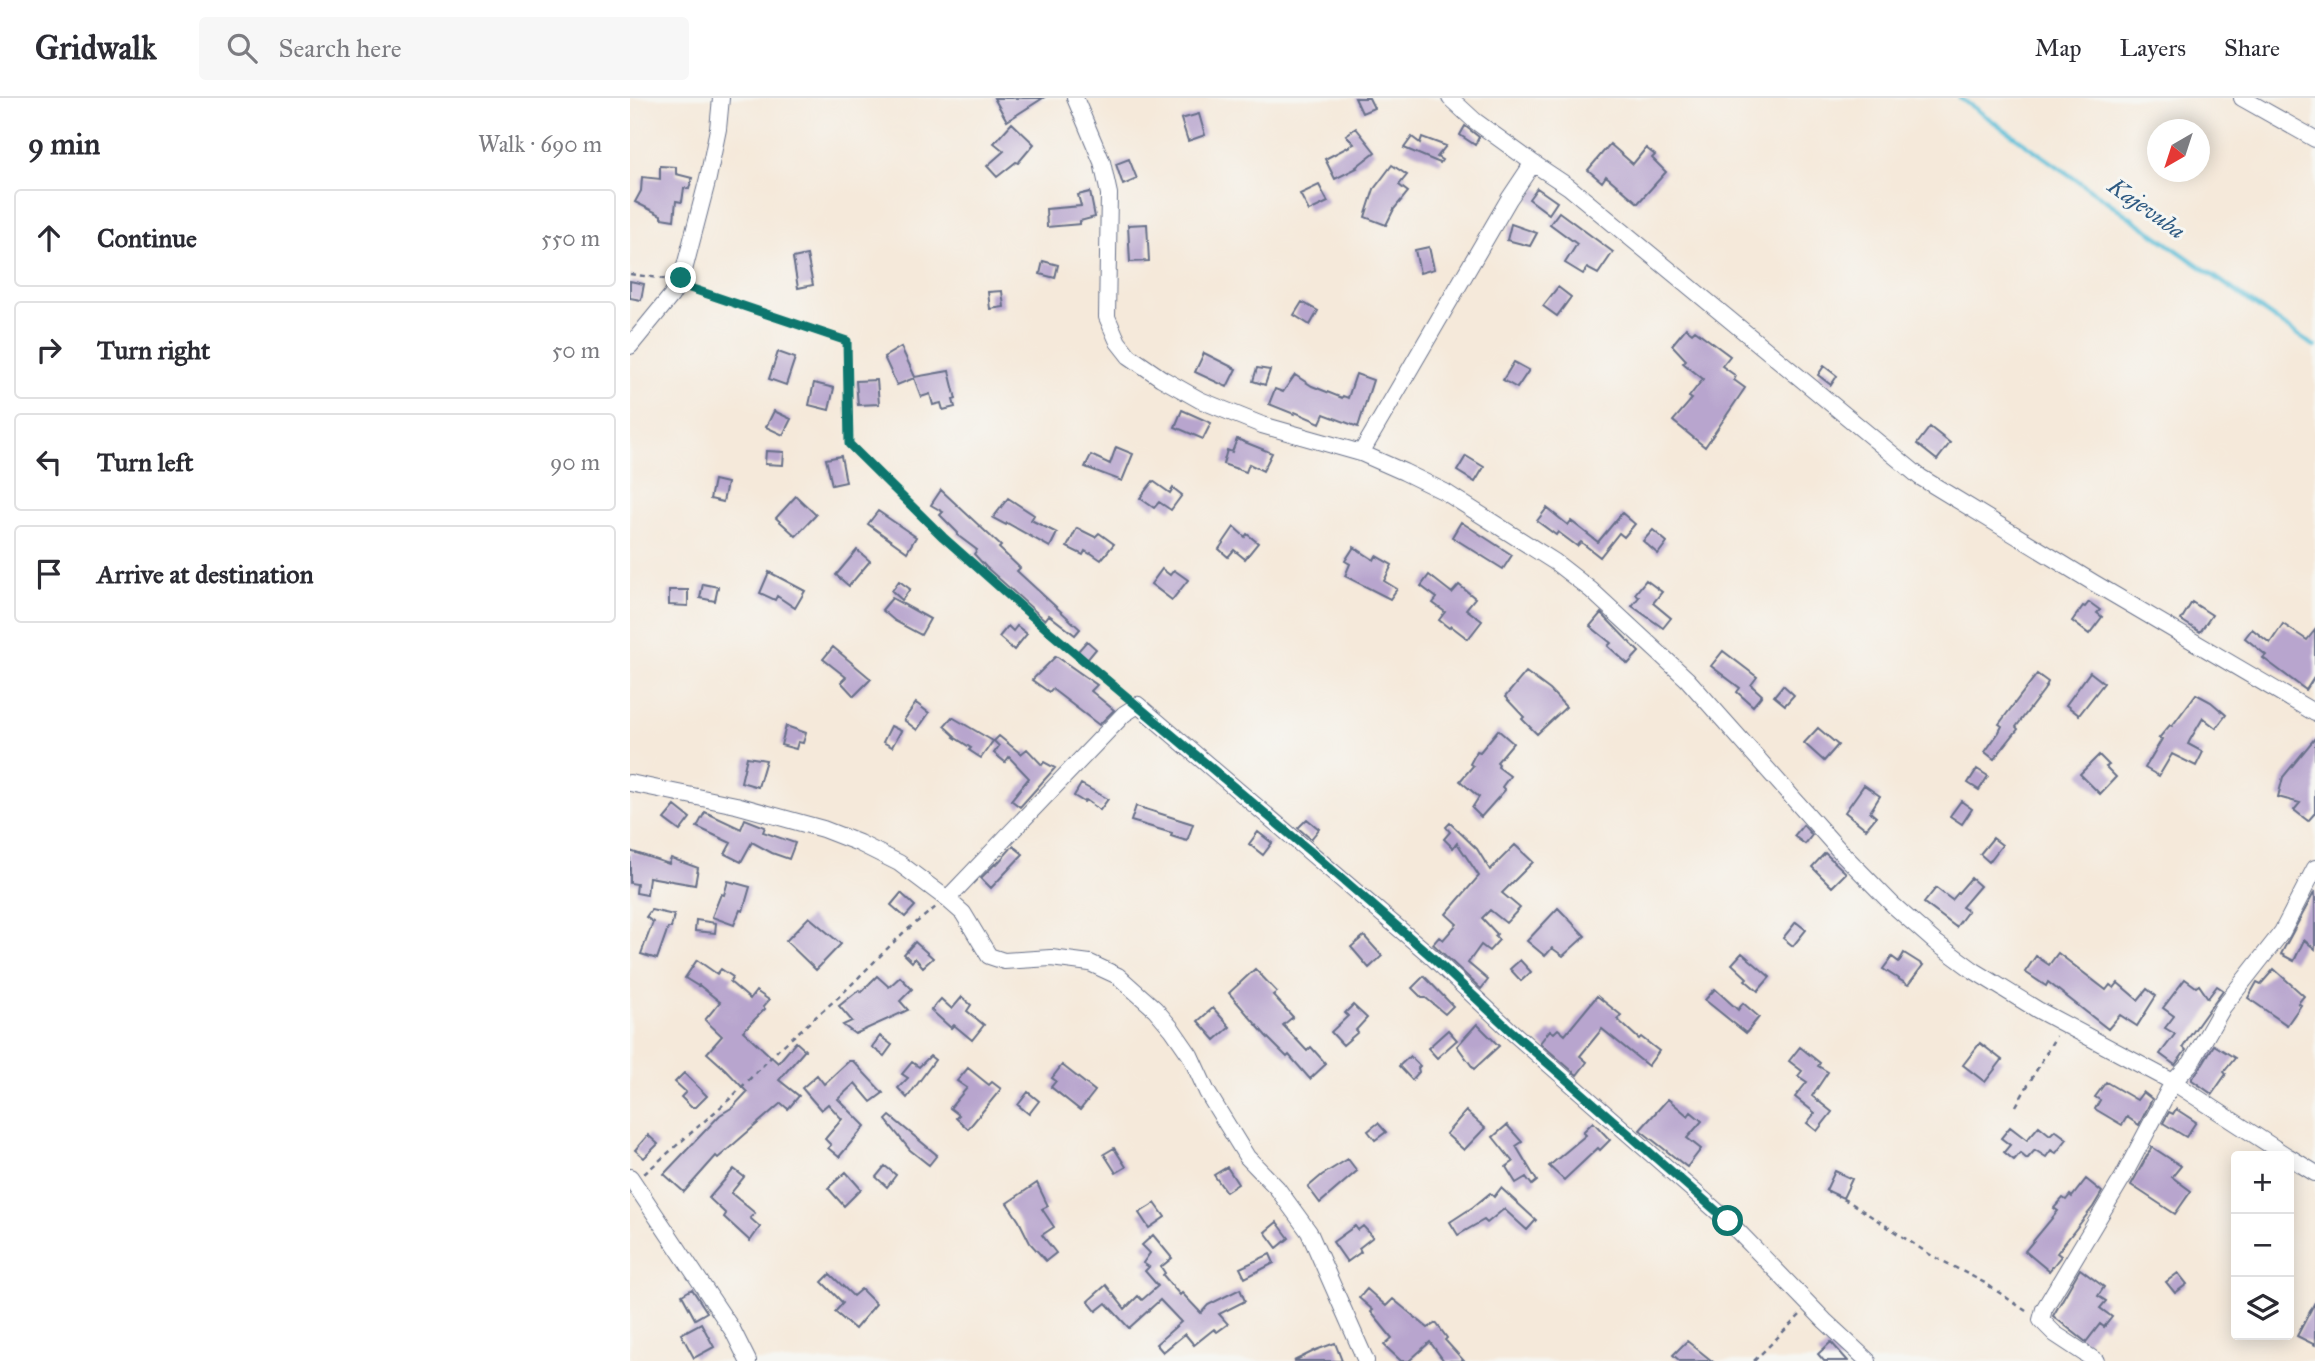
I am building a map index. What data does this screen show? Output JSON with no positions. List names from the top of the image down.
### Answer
{
  "water": ["Kajevuba"],
  "north": "bottom left",
  "page": {
    "header": "Gridwalk",
    "search": "Search here",
    "nav": ["Map", "Layers", "Share"],
    "heading": ["9 min", "Walk · 690 m"],
    "list": [
      ["Continue", "550 m"],
      ["Turn right", "50 m"],
      ["Turn left", "90 m"],
      "Arrive at destination"
    ],
    "map_buttons": ["+", "−"]
  }
}
